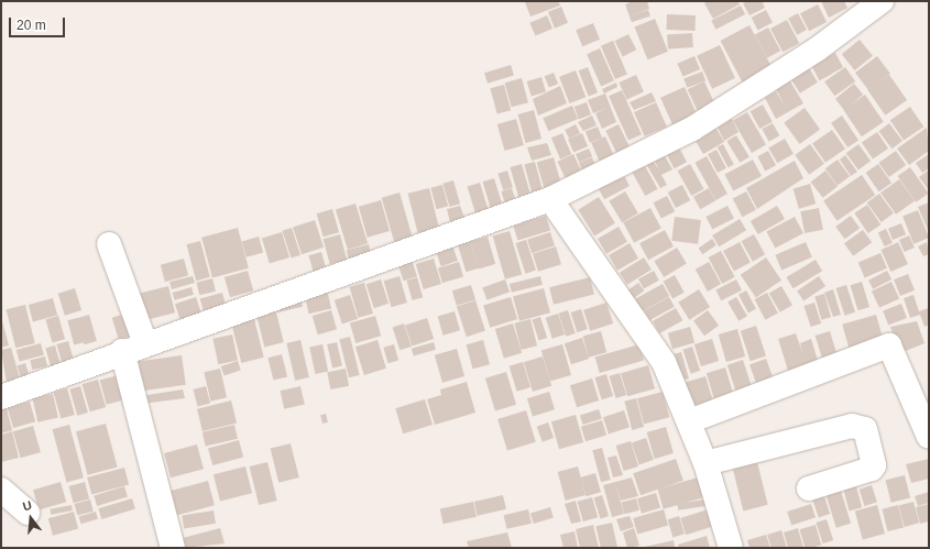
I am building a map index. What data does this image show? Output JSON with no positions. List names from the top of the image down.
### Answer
{
  "scale_bar": "20 m",
  "north": "top"
}
